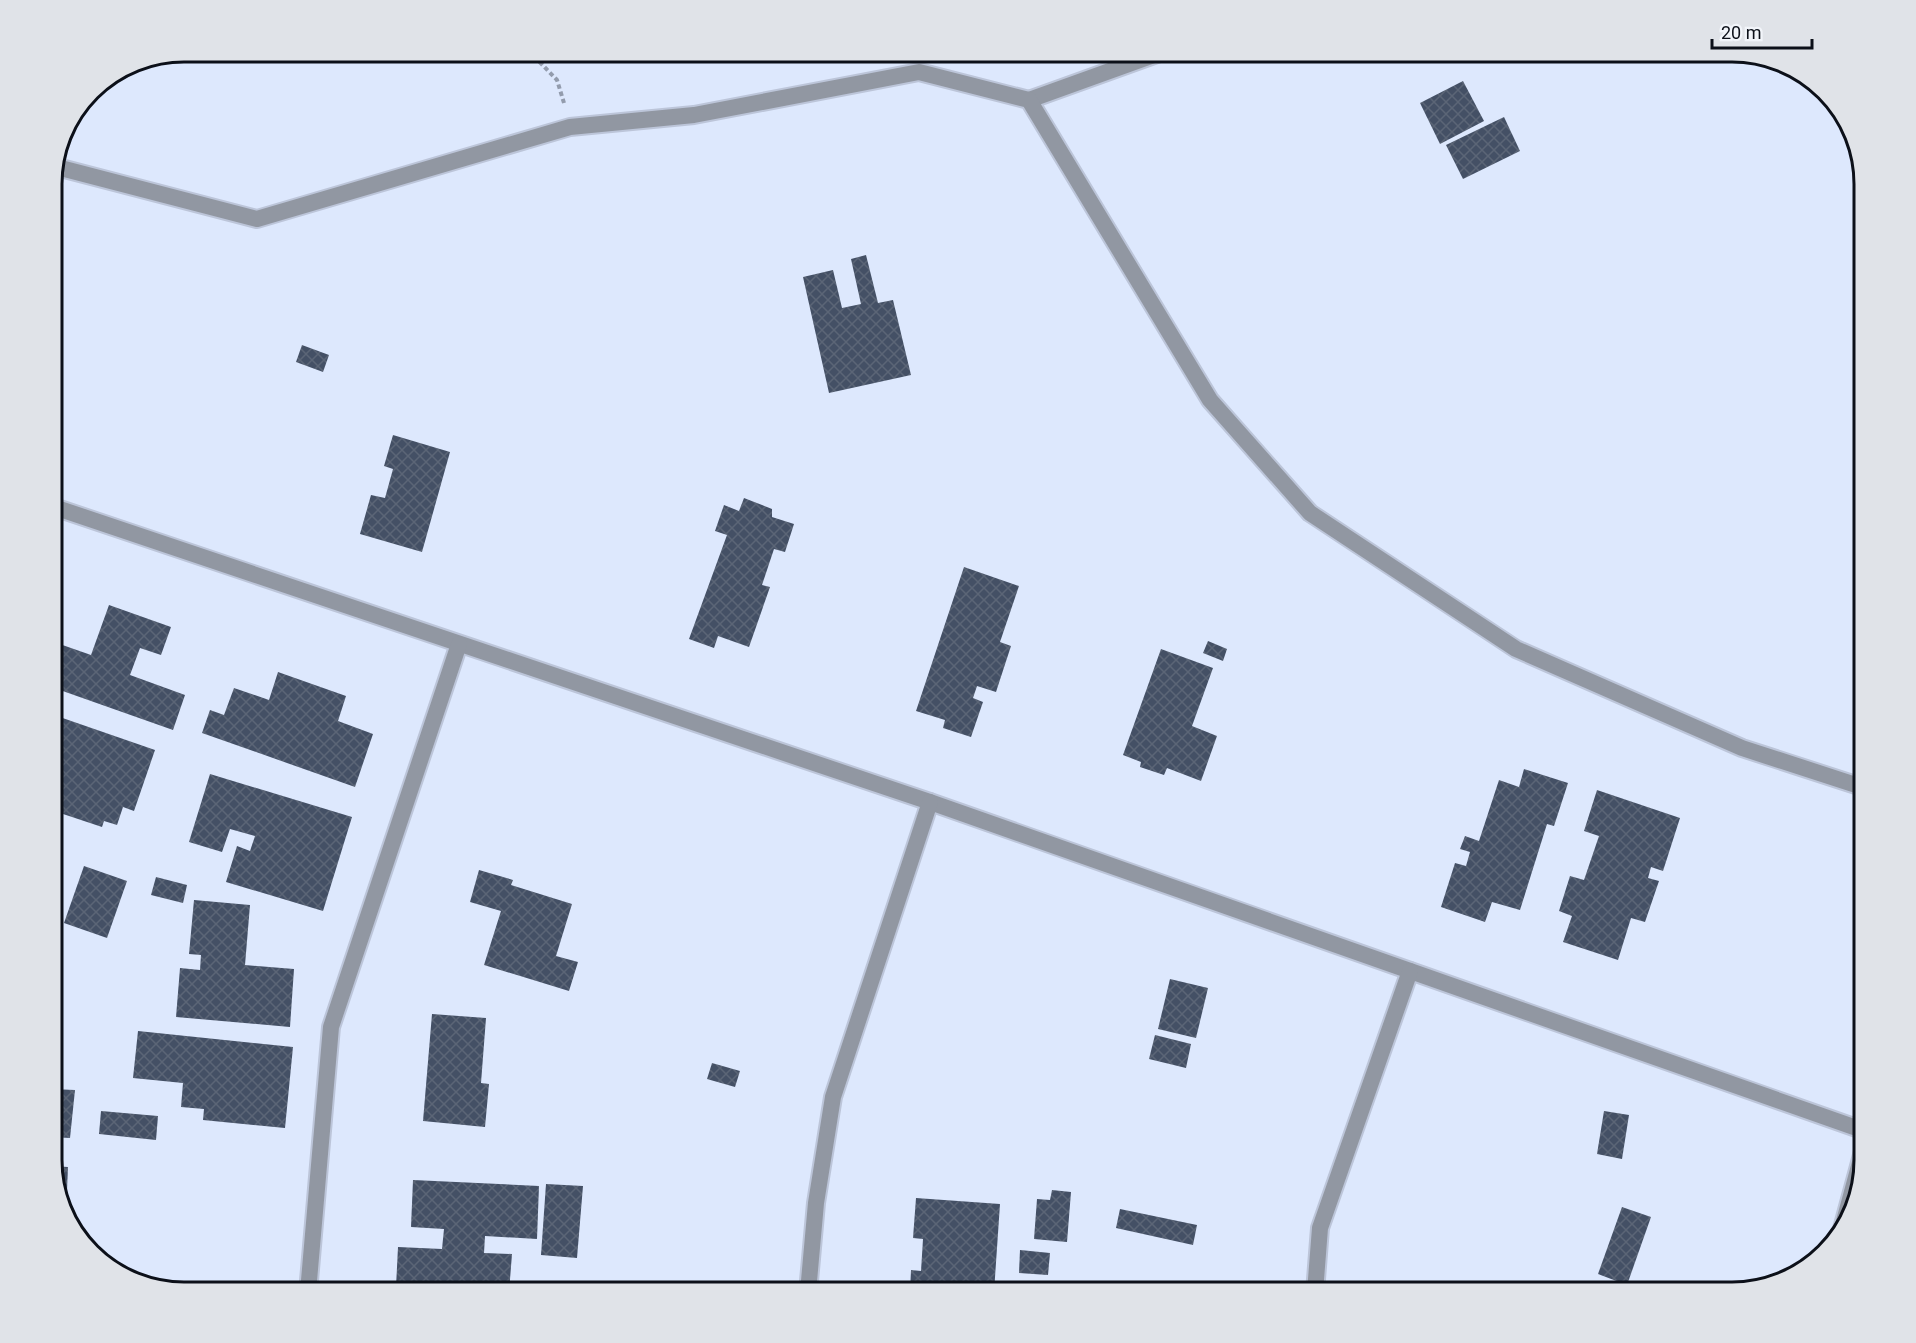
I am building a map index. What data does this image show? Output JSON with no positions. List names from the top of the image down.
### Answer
{
  "scale_bar": "20 m"
}
